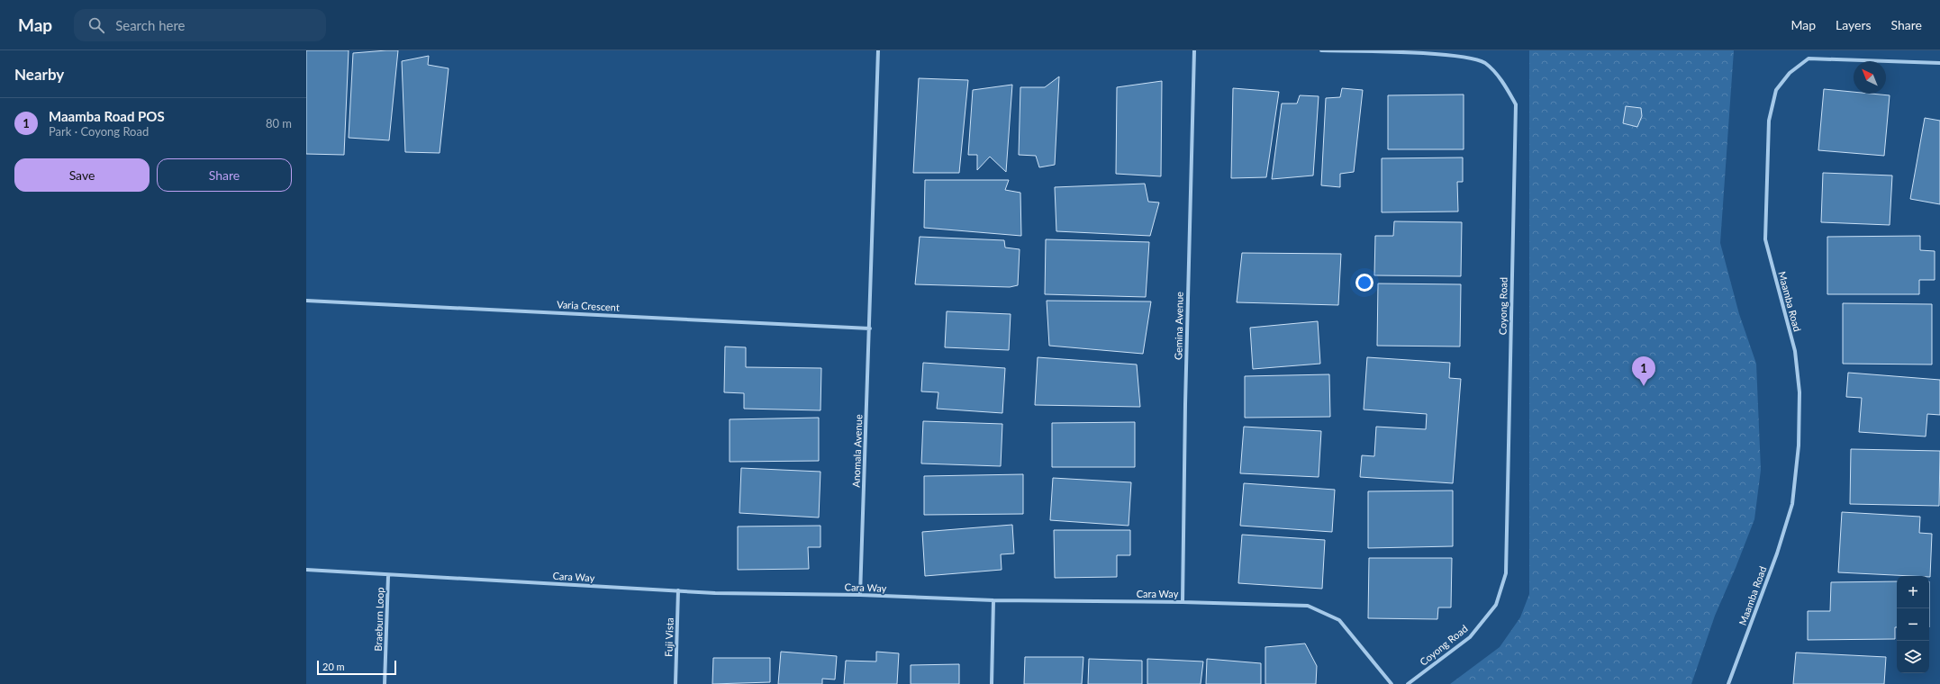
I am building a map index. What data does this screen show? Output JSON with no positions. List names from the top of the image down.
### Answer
{
  "streets": {
    "street": [
      "Maamba Road",
      "Varia Crescent",
      "Coyong Road",
      "Gemina Avenue",
      "Anomala Avenue",
      "Cara Way",
      "Braeburn Loop",
      "Fuji Vista"
    ]
  },
  "crossings": [
    ["Varia Crescent", "Anomala Avenue"],
    ["Gemina Avenue", "Cara Way"],
    ["Anomala Avenue", "Cara Way"],
    ["Cara Way", "Braeburn Loop"],
    ["Cara Way", "Fuji Vista"]
  ],
  "scale_bar": "20 m",
  "north": "top left",
  "page": {
    "header": "Map",
    "search": "Search here",
    "nav": ["Map", "Layers", "Share"],
    "heading": "Nearby",
    "list": [
      {
        "mark": "1",
        "name": "Maamba Road POS",
        "note": "Park · Coyong Road",
        "value": "80 m"
      }
    ],
    "buttons": ["Save", "Share"],
    "pins": "1",
    "map_buttons": ["+", "−"],
    "scale": "20 m"
  }
}
